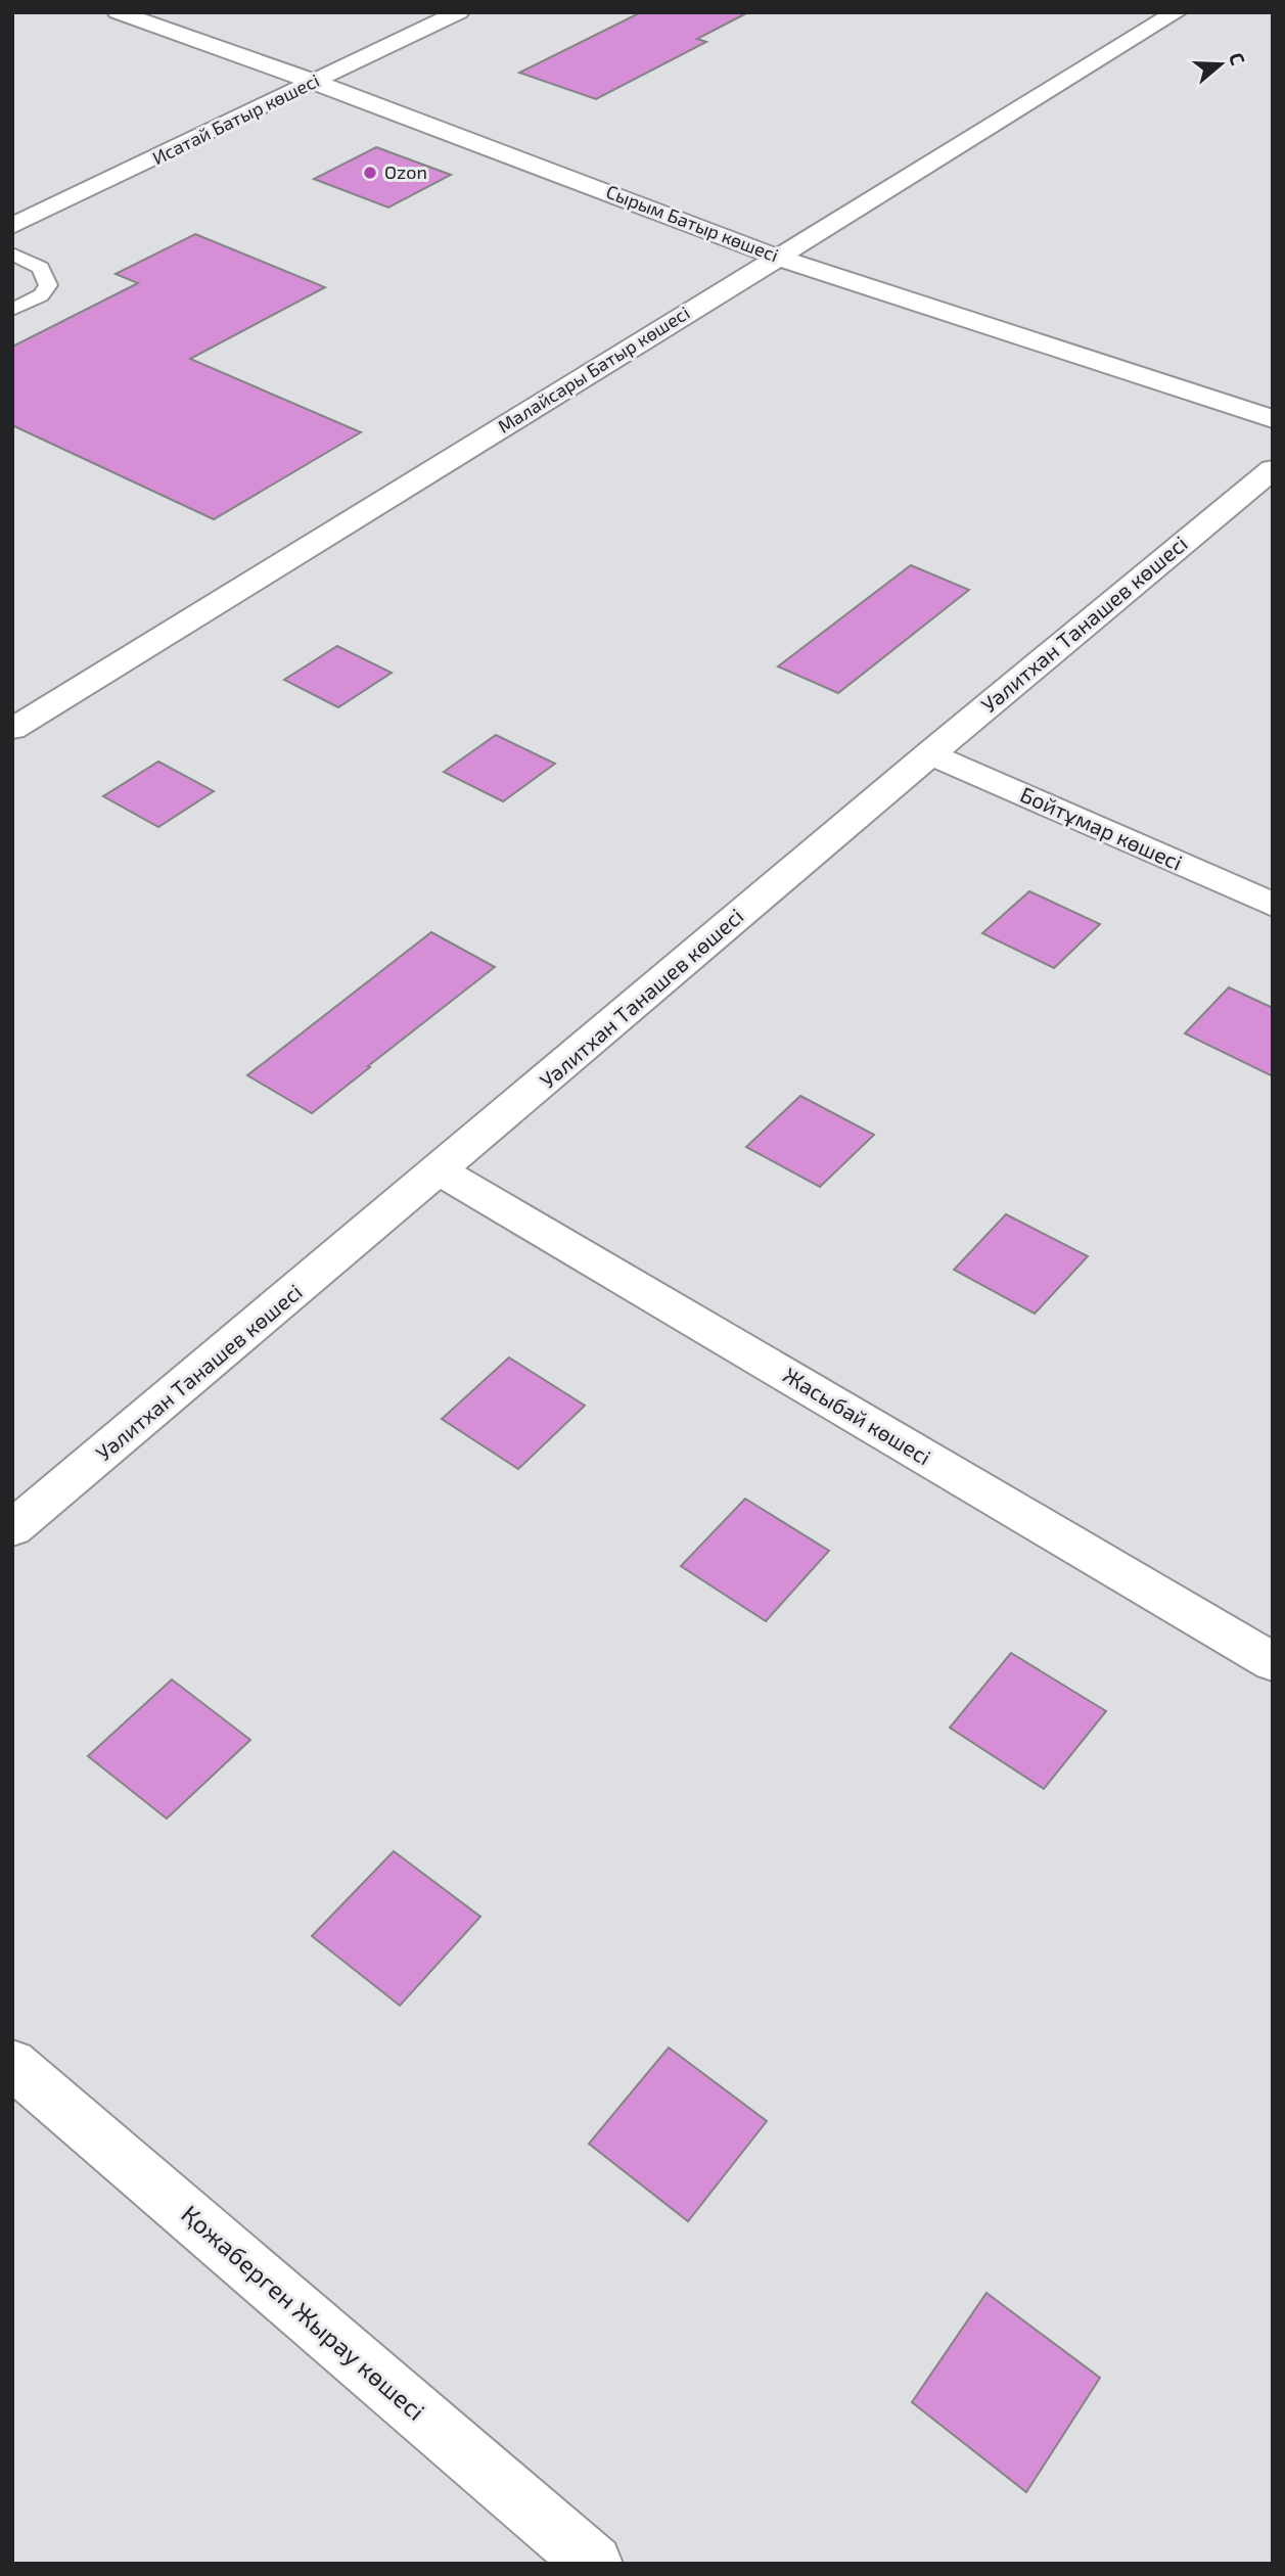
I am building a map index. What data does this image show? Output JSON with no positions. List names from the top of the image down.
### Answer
{
  "streets": {
    "street": [
      "Исатай Батыр көшесі",
      "Сырым Батыр көшесі",
      "Малайсары Батыр көшесі",
      "Уәлитхан Танашев көшесі",
      "Бойтұмар көшесі",
      "Жасыбай көшесі",
      "Қожаберген Жырау көшесі"
    ]
  },
  "crossings": [
    ["Исатай Батыр көшесі", "Сырым Батыр көшесі"],
    ["Сырым Батыр көшесі", "Малайсары Батыр көшесі"],
    ["Уәлитхан Танашев көшесі", "Бойтұмар көшесі"],
    ["Уәлитхан Танашев көшесі", "Жасыбай көшесі"]
  ],
  "places": ["Ozon"],
  "north": "right"
}
